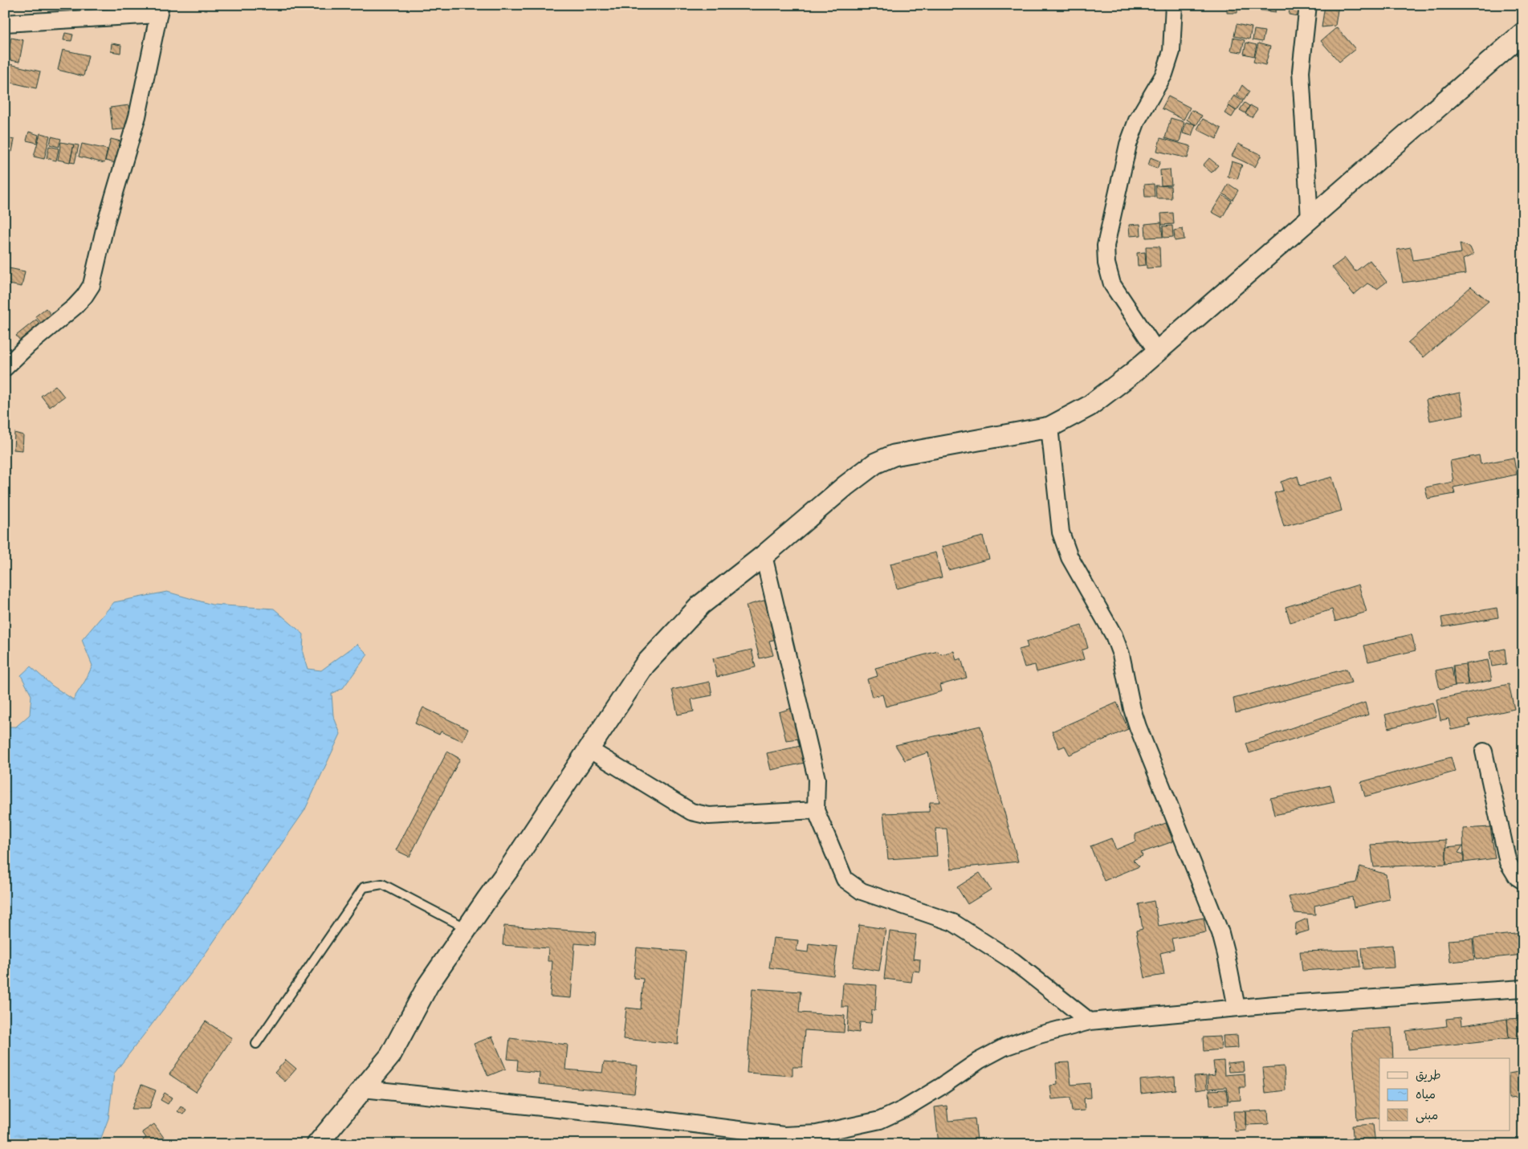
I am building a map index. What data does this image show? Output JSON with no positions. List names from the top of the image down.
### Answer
{
  "legend": ["طريق", "مياه", "مبنى"]
}
